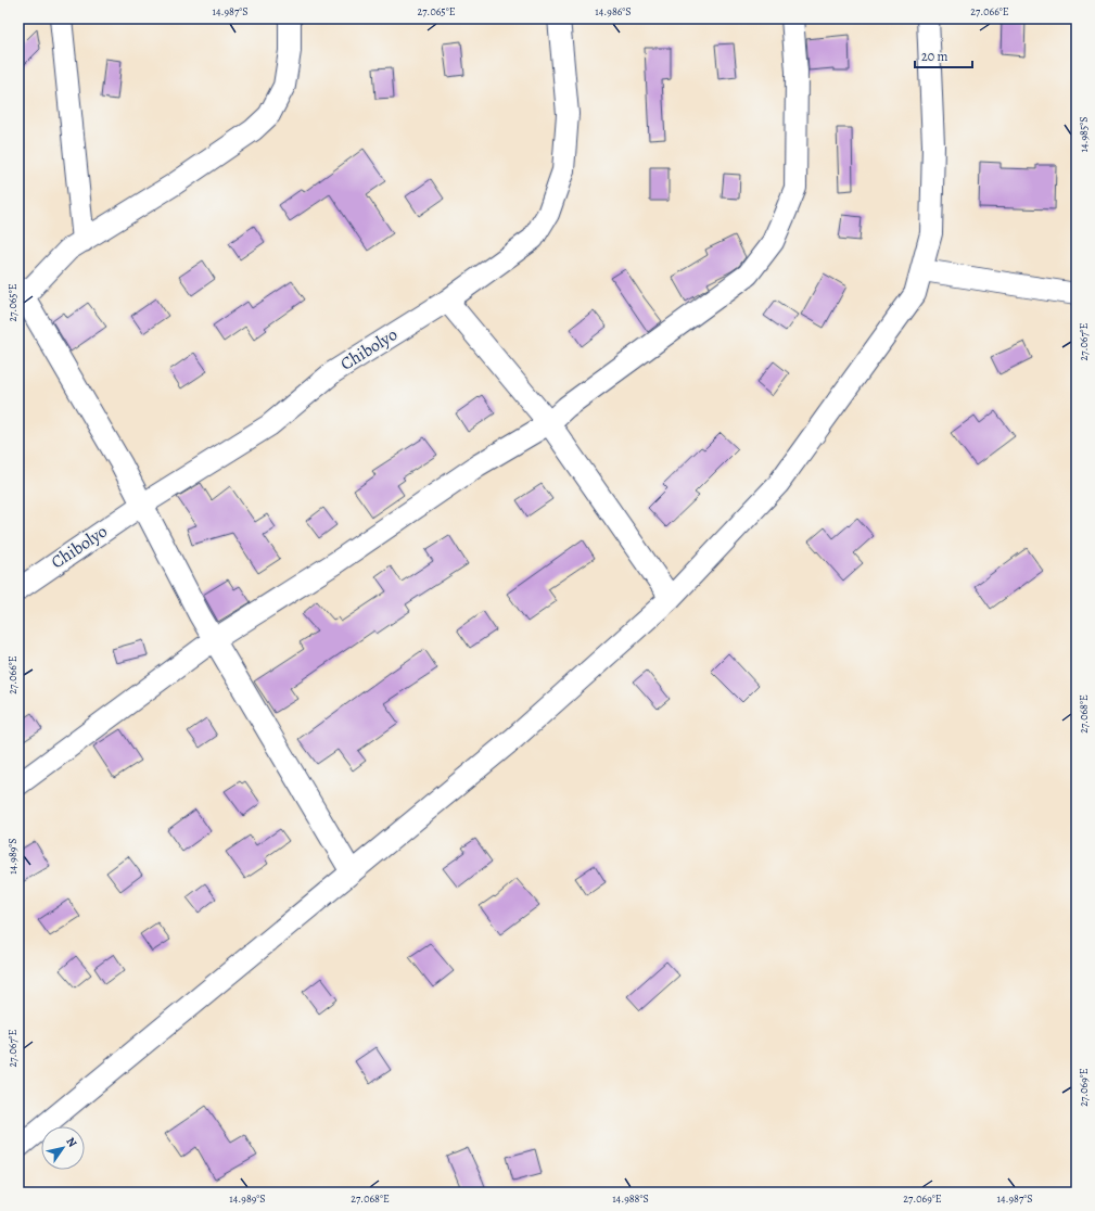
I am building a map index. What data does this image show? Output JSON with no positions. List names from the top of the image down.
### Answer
{
  "streets": {
    "street": ["Chibolyo"]
  },
  "scale_bar": "20 m",
  "north": "top right",
  "coordinates": [
    "14.987°S",
    "27.065°E",
    "14.986°S",
    "27.066°E",
    "14.985°S",
    "27.067°E",
    "27.068°E",
    "14.989°S",
    "27.069°E",
    "14.988°S"
  ]
}
